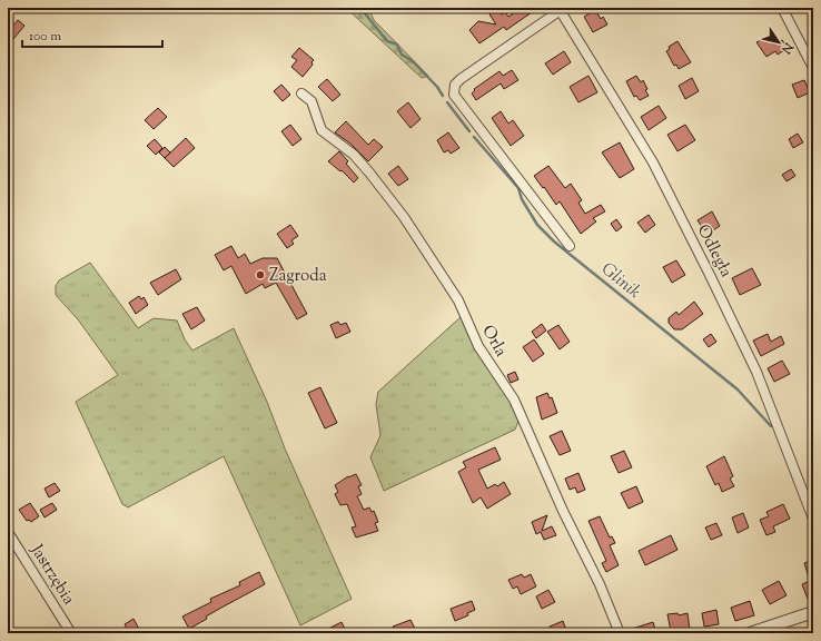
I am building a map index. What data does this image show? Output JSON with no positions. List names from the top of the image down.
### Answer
{
  "streets": {
    "street": ["Odległa", "Orla", "Jastrzębia"]
  },
  "water": ["Glinik"],
  "places": ["Zagroda"],
  "scale_bar": "100 m",
  "north": "bottom right"
}
